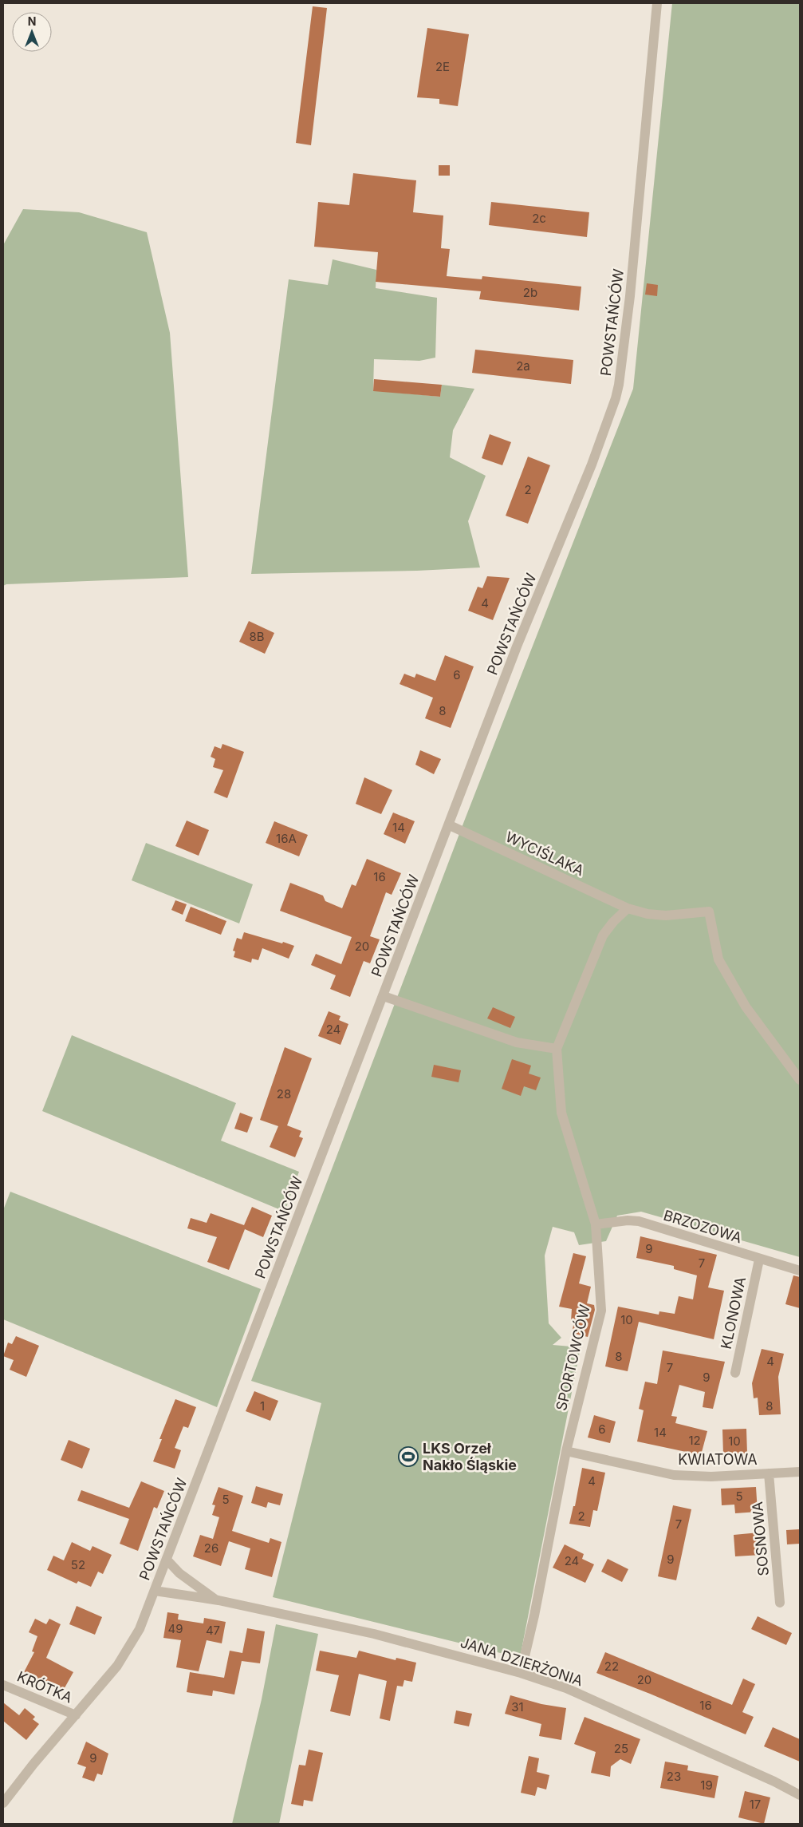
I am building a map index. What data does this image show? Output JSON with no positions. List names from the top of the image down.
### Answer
{
  "streets": {
    "street": [
      "POWSTAŃCÓW",
      "WYCIŚLAKA",
      "BRZOZOWA",
      "KLONOWA",
      "SPORTOWCÓW",
      "KWIATOWA",
      "SOSNOWA",
      "JANA DZIERŻONIA",
      "KRÓTKA"
    ]
  },
  "crossings": [
    ["POWSTAŃCÓW", "WYCIŚLAKA"],
    ["POWSTAŃCÓW", "JANA DZIERŻONIA"],
    ["POWSTAŃCÓW", "KRÓTKA"],
    ["BRZOZOWA", "KLONOWA"],
    ["BRZOZOWA", "SPORTOWCÓW"],
    ["SPORTOWCÓW", "KWIATOWA"],
    ["SPORTOWCÓW", "JANA DZIERŻONIA"],
    ["KWIATOWA", "SOSNOWA"]
  ],
  "places": {
    "sports": ["LKS Orzeł Nakło Śląskie"]
  },
  "house_numbers": [
    "2E",
    "2c",
    "2b",
    "2a",
    "2",
    "4",
    "8B",
    "6",
    "8",
    "14",
    "16A",
    "16",
    "20",
    "24",
    "28",
    "9",
    "7",
    "10",
    "8",
    "4",
    "7",
    "9",
    "1",
    "8",
    "6",
    "14",
    "12",
    "10",
    "4",
    "5",
    "5",
    "2",
    "7",
    "26",
    "9",
    "24",
    "52",
    "49",
    "47",
    "22",
    "20",
    "16",
    "31",
    "25",
    "9",
    "23",
    "19",
    "17"
  ],
  "north": "top"
}
